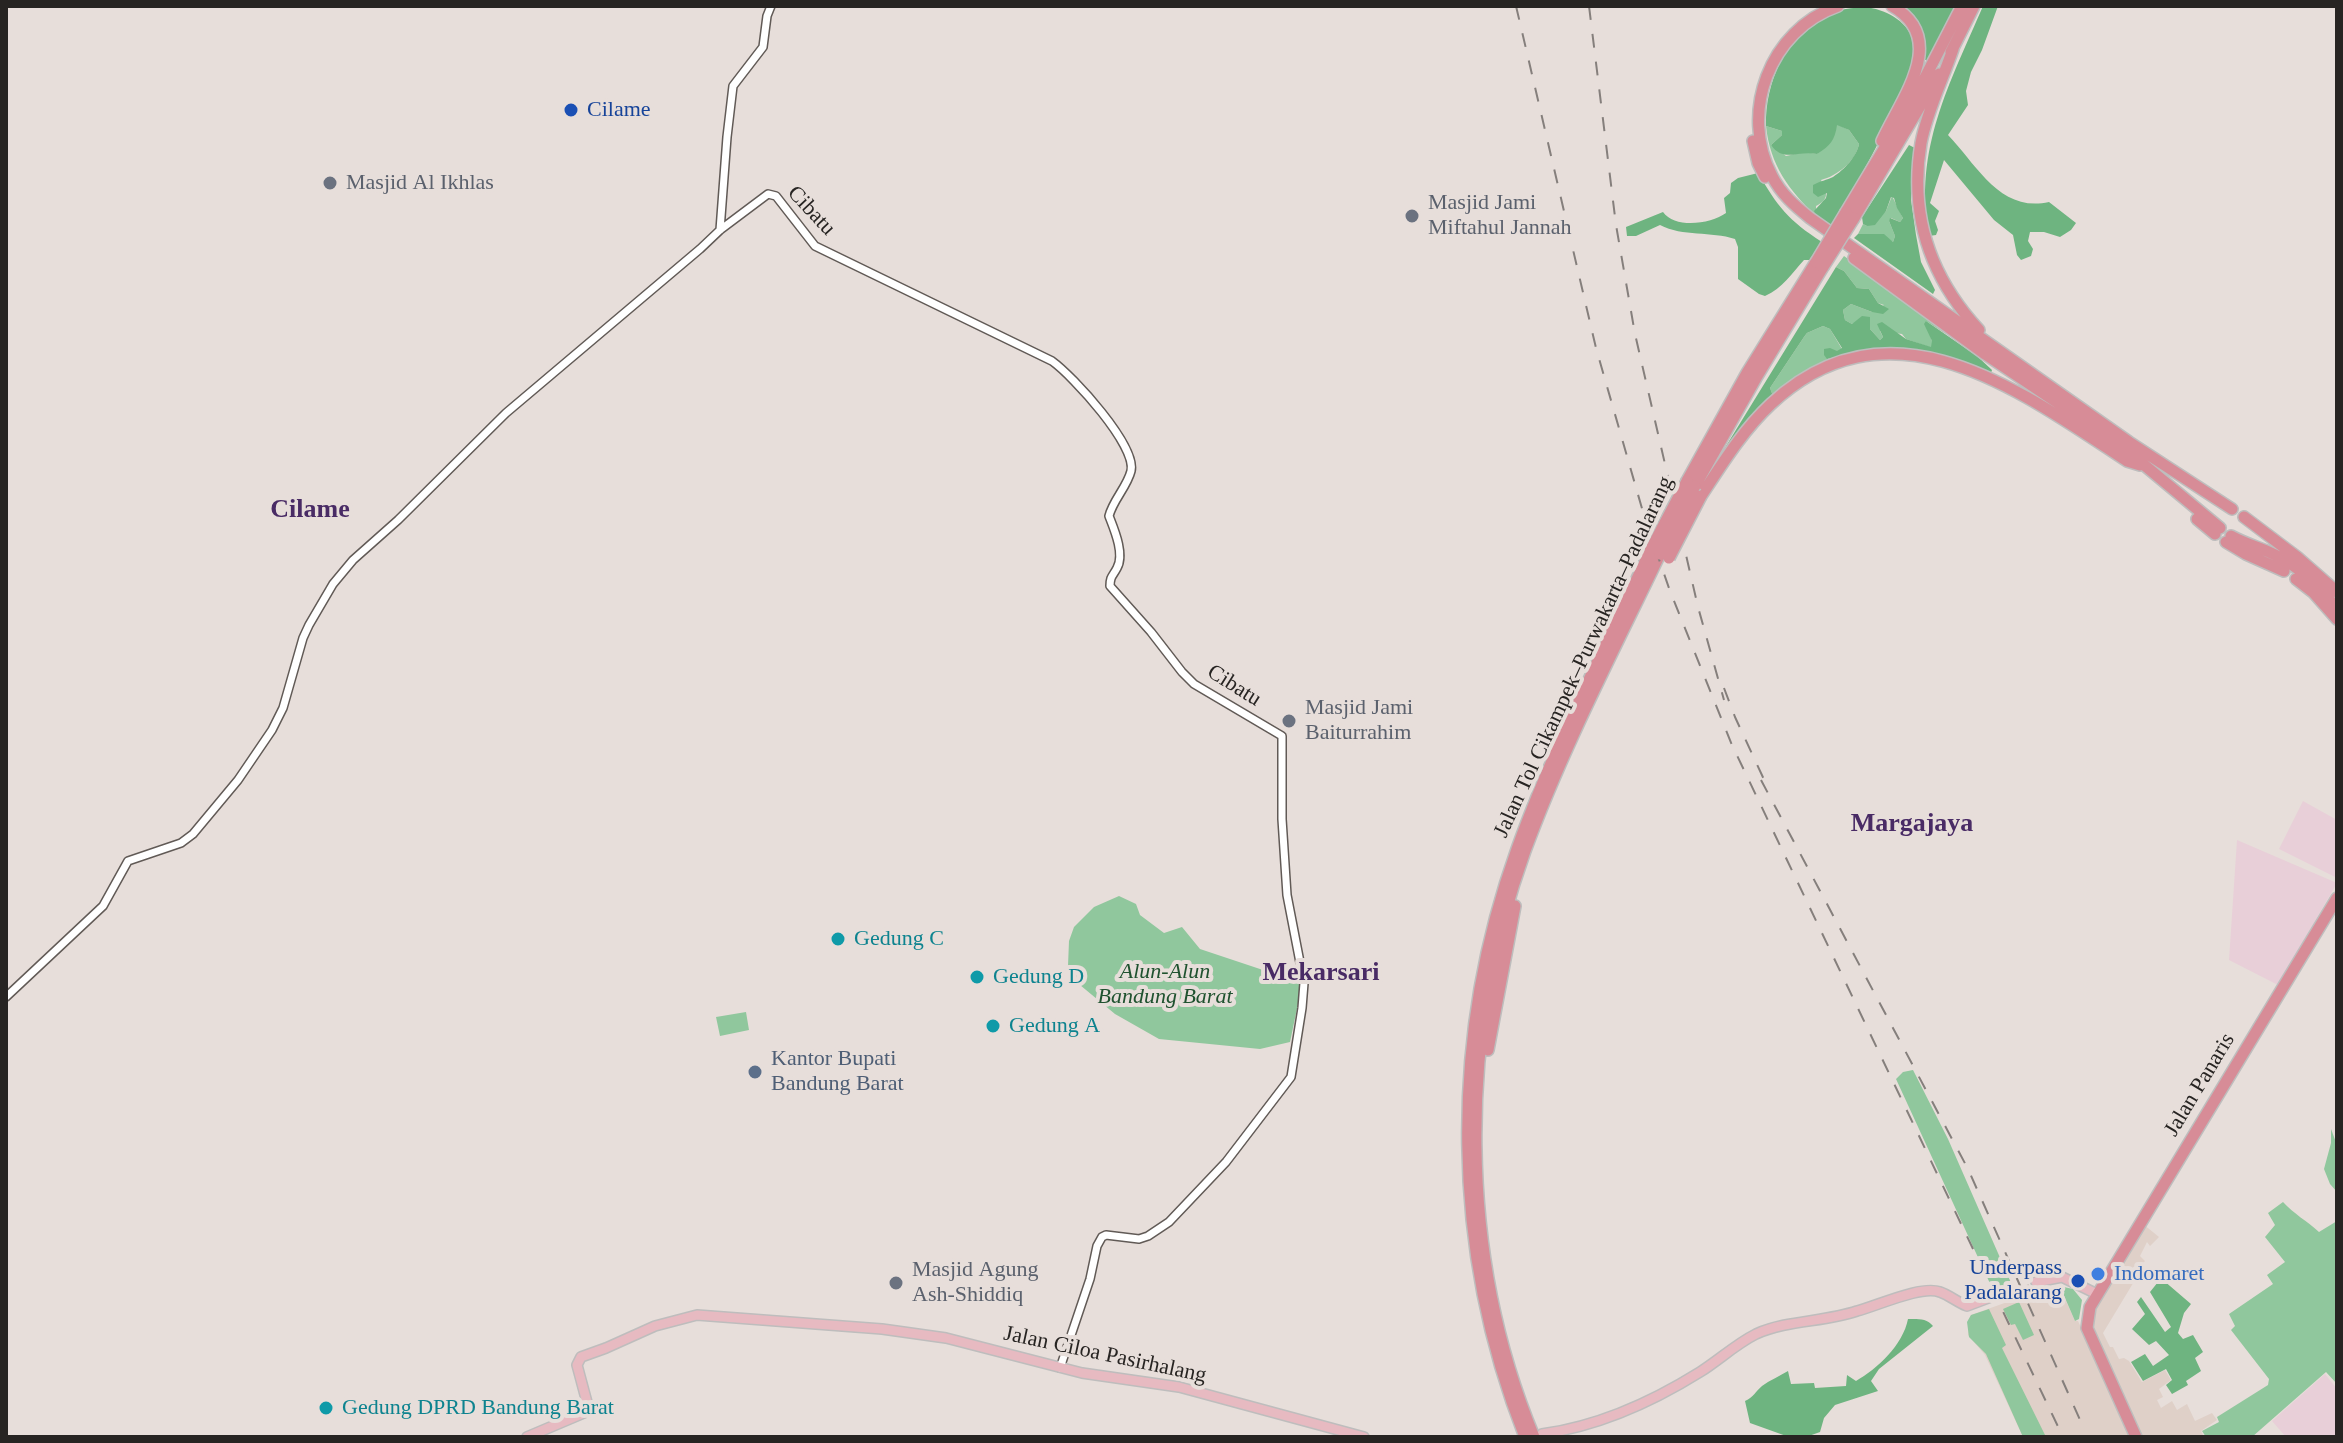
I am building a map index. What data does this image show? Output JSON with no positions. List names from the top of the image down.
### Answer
{
  "streets": {
    "highway": ["Jalan Tol Cikampek–Purwakarta–Padalarang", "Jalan Panaris"],
    "main road": ["Jalan Ciloa Pasirhalang"],
    "street": ["Cibatu"]
  },
  "crossings": [
    ["Cibatu", "Jalan Ciloa Pasirhalang"]
  ],
  "districts": ["Cilame", "Margajaya", "Mekarsari"],
  "parks": ["Alun-Alun Bandung Barat"],
  "places": [
    "Cilame",
    "Masjid Al Ikhlas",
    "Masjid Jami Miftahul Jannah",
    "Masjid Jami Baiturrahim",
    "Gedung C",
    "Gedung D",
    "Gedung A",
    "Kantor Bupati Bandung Barat",
    "Indomaret",
    "Underpass Padalarang",
    "Masjid Agung Ash-Shiddiq",
    "Gedung DPRD Bandung Barat"
  ]
}
